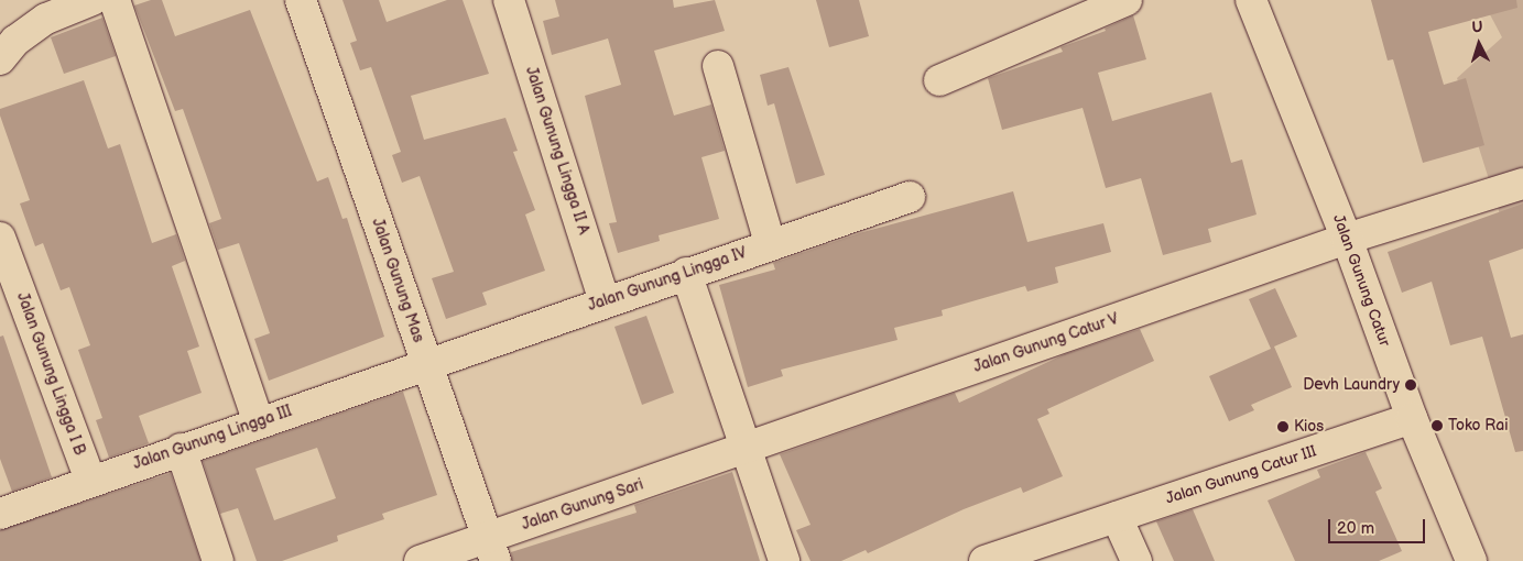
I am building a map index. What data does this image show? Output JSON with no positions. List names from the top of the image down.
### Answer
{
  "streets": {
    "street": [
      "Jalan Gunung Lingga II A",
      "Jalan Gunung Lingga IV",
      "Jalan Gunung Mas",
      "Jalan Gunung Catur",
      "Jalan Gunung Catur V",
      "Jalan Gunung Lingga I B",
      "Jalan Gunung Lingga III",
      "Jalan Gunung Catur III",
      "Jalan Gunung Sari"
    ]
  },
  "crossings": [
    ["Jalan Gunung Lingga II A", "Jalan Gunung Lingga IV"],
    ["Jalan Gunung Lingga IV", "Jalan Gunung Mas"],
    ["Jalan Gunung Lingga IV", "Jalan Gunung Lingga III"],
    ["Jalan Gunung Mas", "Jalan Gunung Lingga III"],
    ["Jalan Gunung Mas", "Jalan Gunung Sari"],
    ["Jalan Gunung Catur", "Jalan Gunung Catur V"],
    ["Jalan Gunung Catur", "Jalan Gunung Catur III"],
    ["Jalan Gunung Catur V", "Jalan Gunung Sari"],
    ["Jalan Gunung Lingga I B", "Jalan Gunung Lingga III"]
  ],
  "places": ["Devh Laundry", "Toko Rai", "Kios"],
  "scale_bar": "20 m",
  "north": "top"
}
